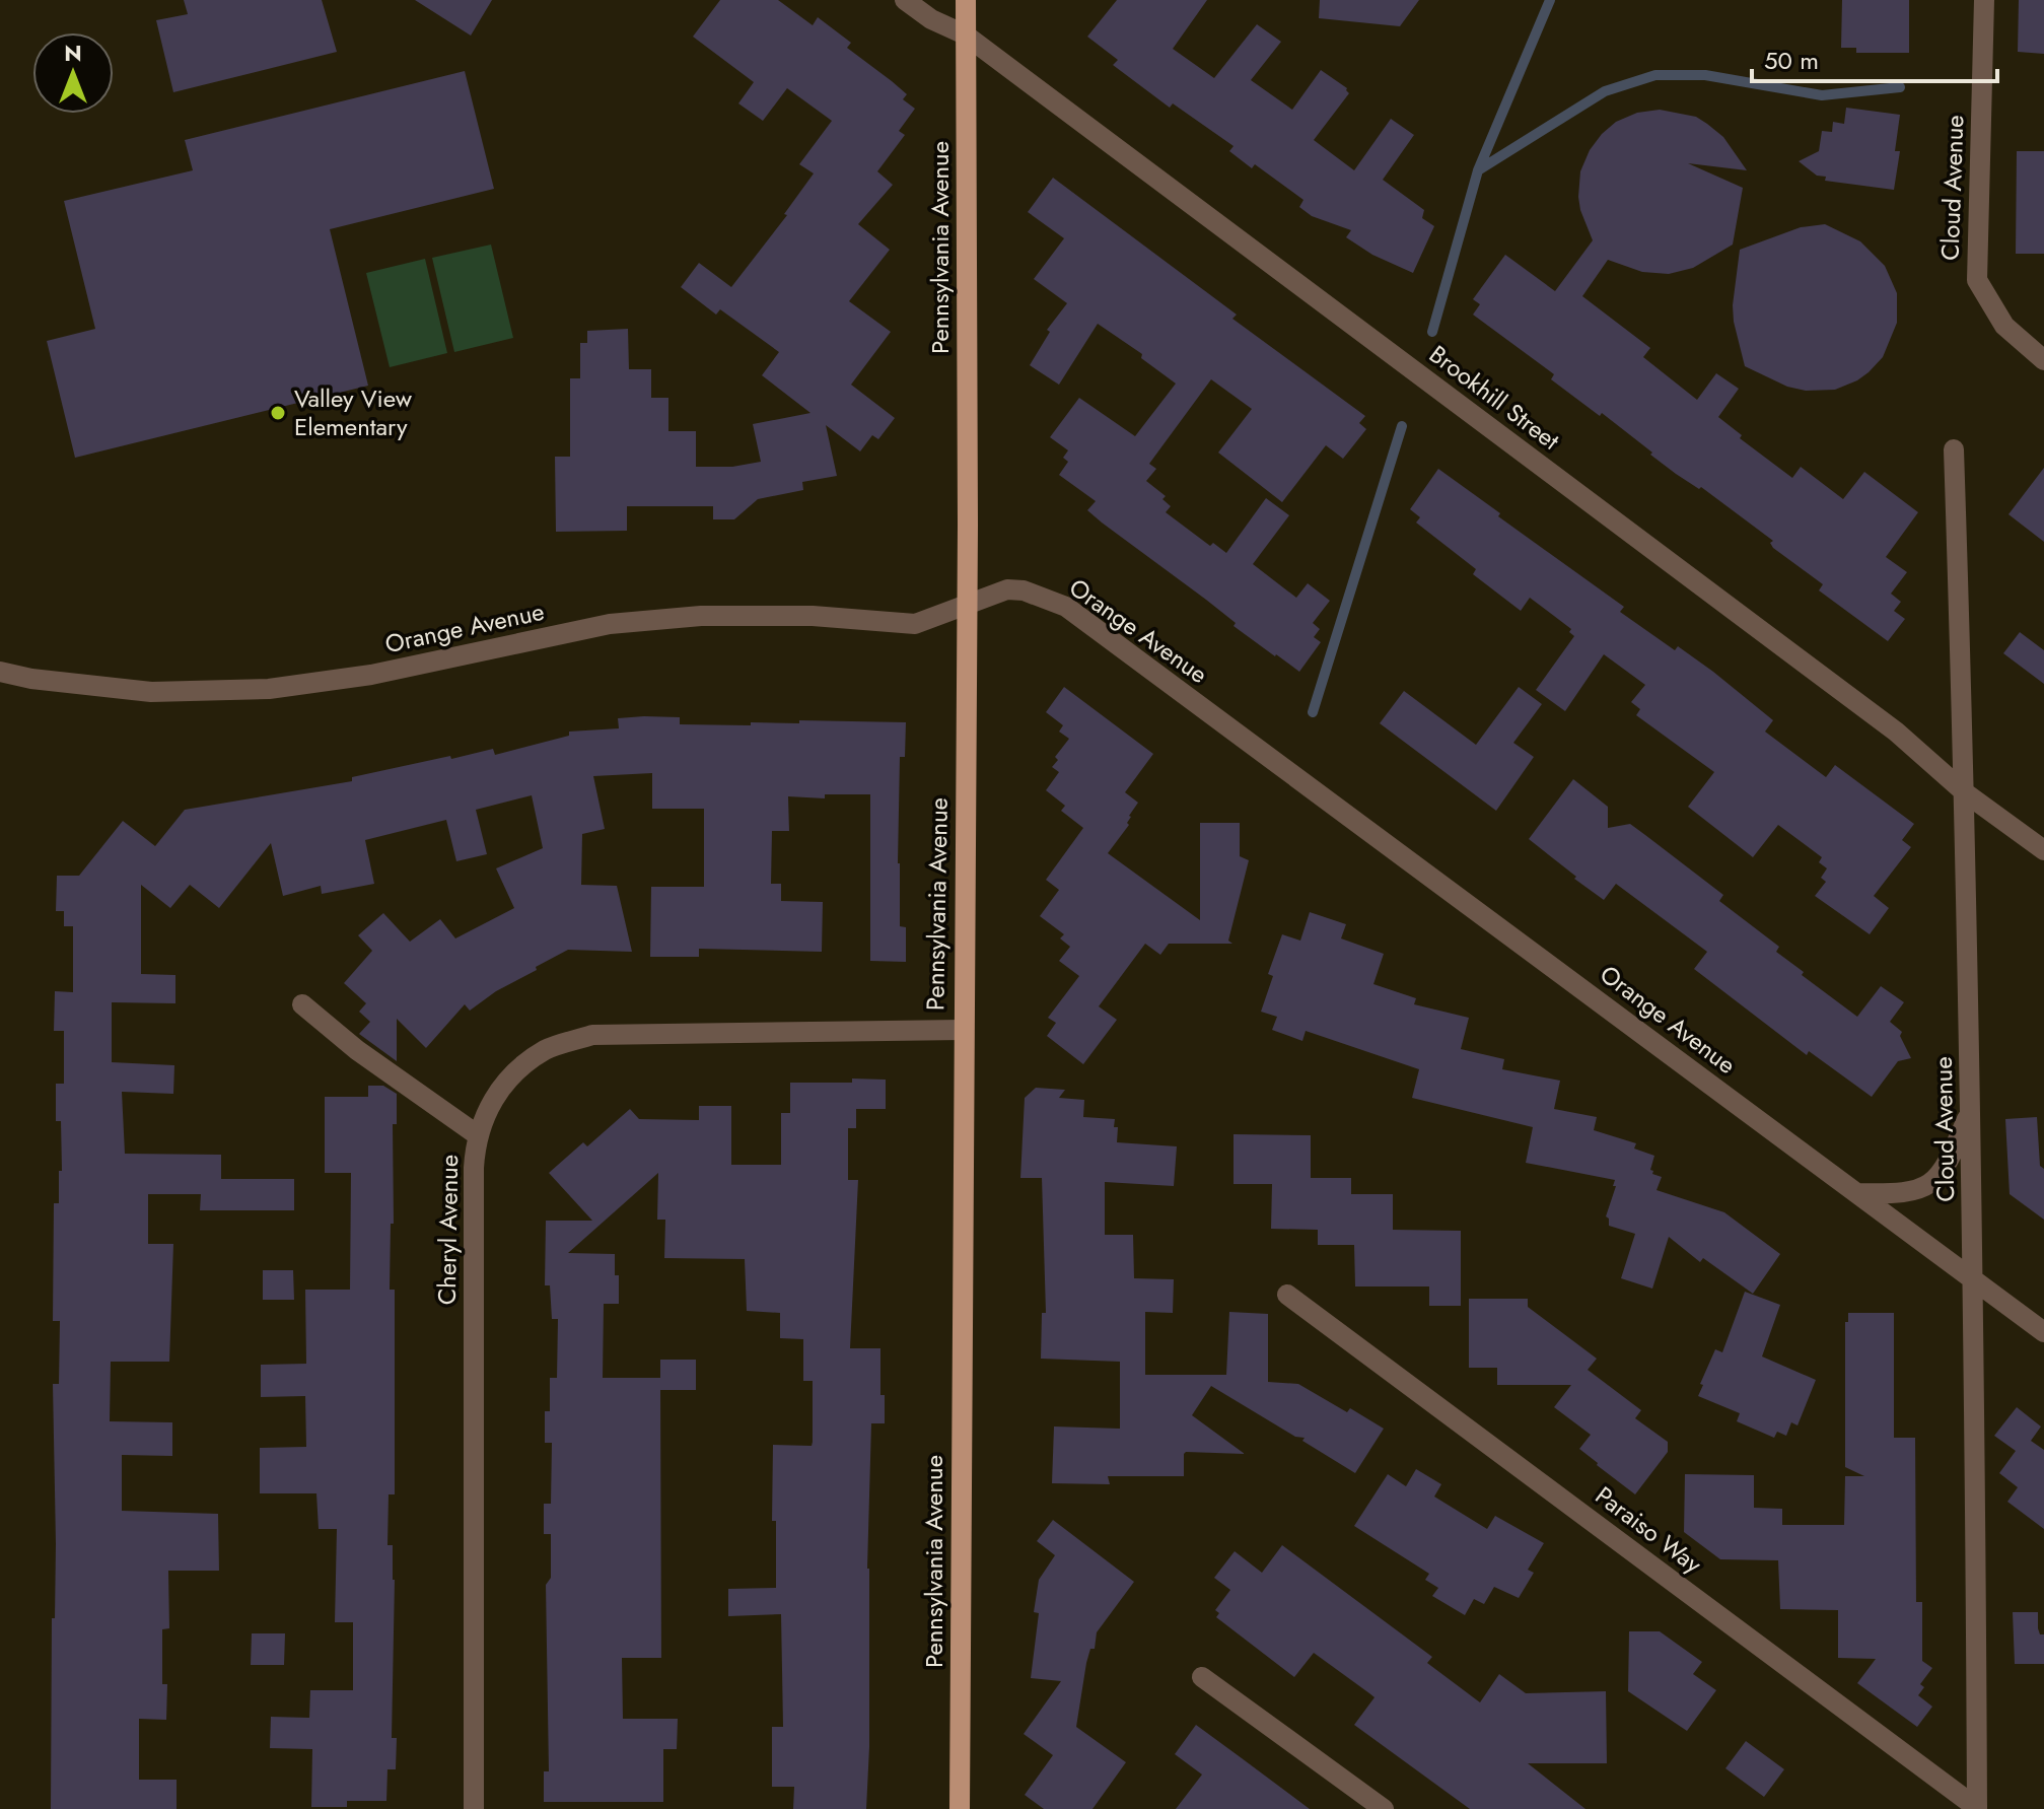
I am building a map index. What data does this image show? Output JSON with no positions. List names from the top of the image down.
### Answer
{
  "streets": {
    "main road": ["Pennsylvania Avenue"],
    "street": [
      "Cloud Avenue",
      "Brookhill Street",
      "Orange Avenue",
      "Cheryl Avenue",
      "Paraiso Way"
    ]
  },
  "crossings": [
    ["Cloud Avenue", "Brookhill Street"],
    ["Cloud Avenue", "Orange Avenue"],
    ["Cloud Avenue", "Paraiso Way"],
    ["Pennsylvania Avenue", "Brookhill Street"],
    ["Pennsylvania Avenue", "Orange Avenue"],
    ["Pennsylvania Avenue", "Cheryl Avenue"]
  ],
  "places": ["Valley View Elementary"],
  "scale_bar": "50 m",
  "north": "top"
}
